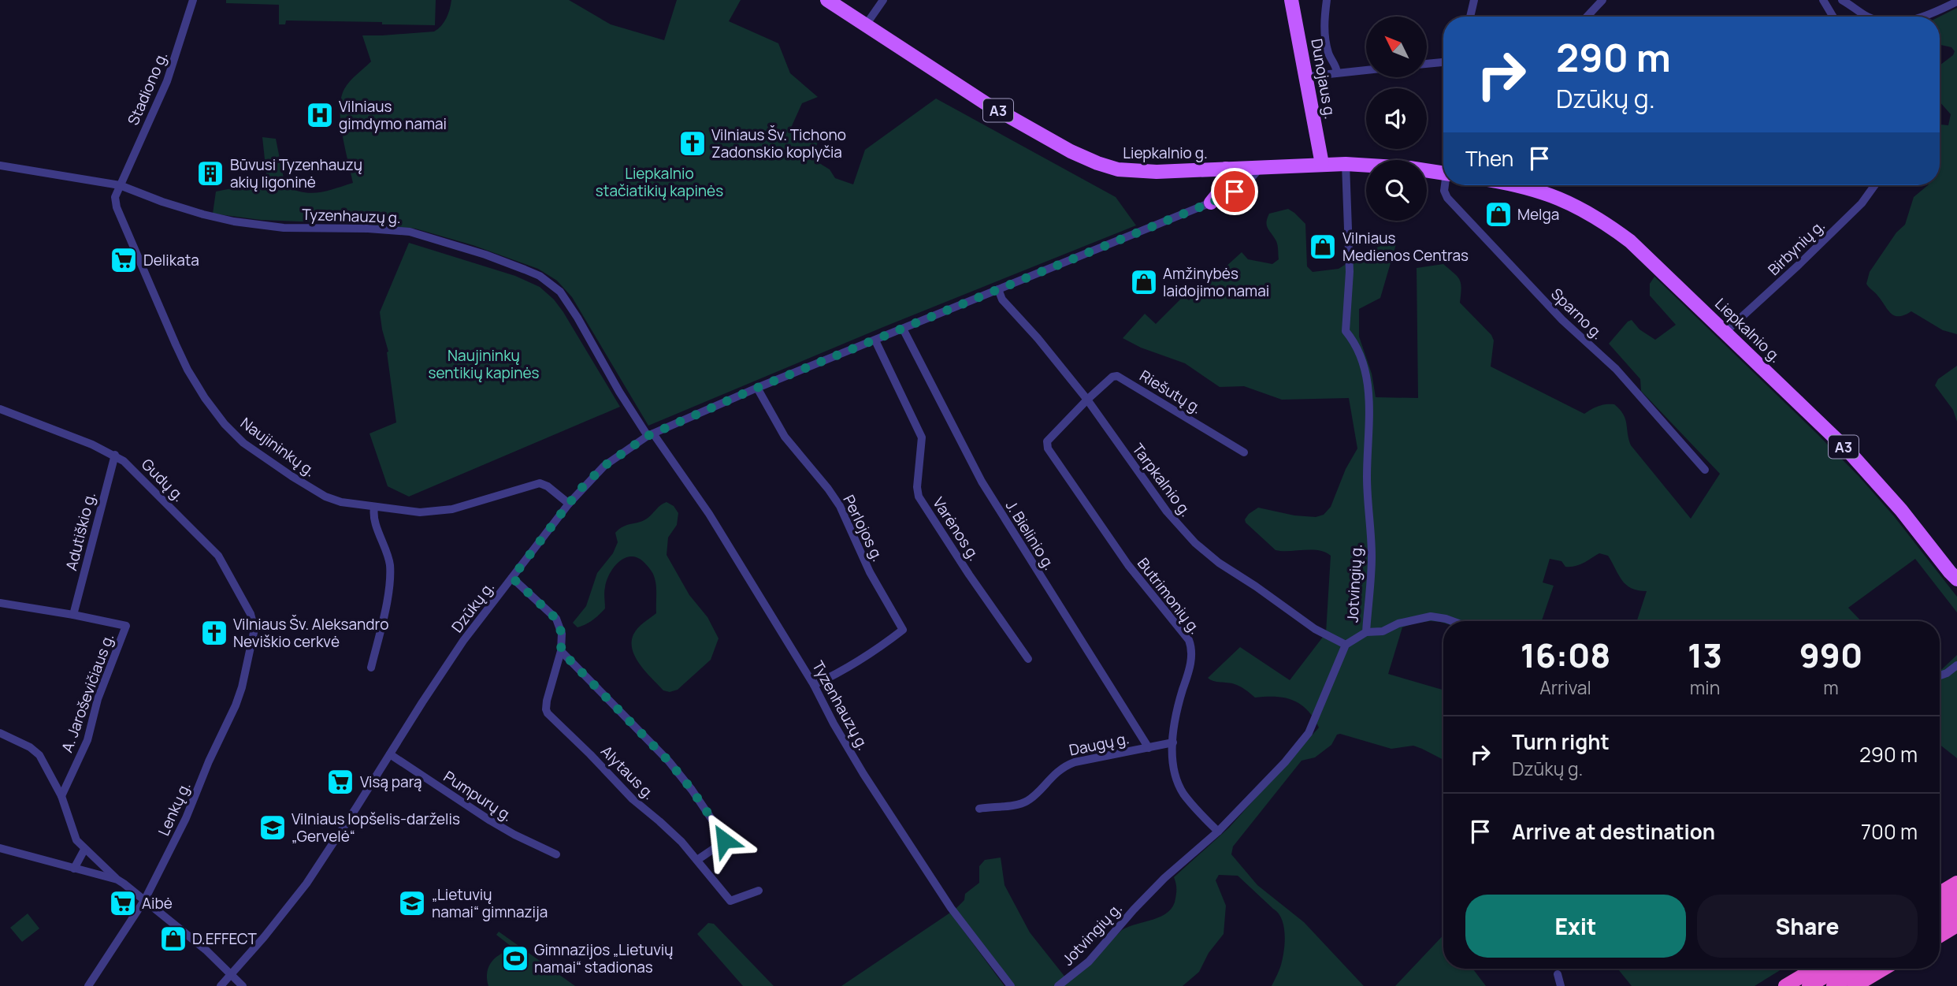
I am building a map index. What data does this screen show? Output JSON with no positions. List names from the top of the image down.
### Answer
{
  "streets": {
    "main road": ["Dunojaus g.", "A3", "Liepkalnio g."],
    "street": [
      "Stadiono g.",
      "Tyzenhauzų g.",
      "Birbynių g.",
      "Sparno g.",
      "Riešutų g.",
      "Naujininkų g.",
      "Gudų g.",
      "Tarpkalnio g.",
      "Perlojos g.",
      "Varėnos g.",
      "Adutiškio g.",
      "J. Bielinio g.",
      "Jotvingių g.",
      "Butrimonių g.",
      "Dzūkų g.",
      "A. Jaroševičiaus g.",
      "Daugų g.",
      "Alytaus g.",
      "Pumpurų g.",
      "Lenkų g."
    ]
  },
  "crossings": [
    ["Dunojaus g.", "Liepkalnio g."],
    ["Stadiono g.", "Tyzenhauzų g."],
    ["Stadiono g.", "Naujininkų g."],
    ["Liepkalnio g.", "Birbynių g."],
    ["Liepkalnio g.", "Jotvingių g."],
    ["Liepkalnio g.", "Dzūkų g."],
    ["Tyzenhauzų g.", "Naujininkų g."],
    ["Tyzenhauzų g.", "Perlojos g."],
    ["Tyzenhauzų g.", "Dzūkų g."],
    ["Riešutų g.", "Tarpkalnio g."],
    ["Riešutų g.", "Butrimonių g."],
    ["Naujininkų g.", "Dzūkų g."],
    ["Gudų g.", "Adutiškio g."],
    ["Gudų g.", "Lenkų g."],
    ["Tarpkalnio g.", "Jotvingių g."],
    ["Tarpkalnio g.", "Butrimonių g."],
    ["Tarpkalnio g.", "Dzūkų g."],
    ["Perlojos g.", "Dzūkų g."],
    ["Varėnos g.", "Dzūkų g."],
    ["Adutiškio g.", "A. Jaroševičiaus g."],
    ["J. Bielinio g.", "Dzūkų g."],
    ["J. Bielinio g.", "Daugų g."],
    ["Jotvingių g.", "Butrimonių g."],
    ["Butrimonių g.", "Daugų g."],
    ["Dzūkų g.", "Pumpurų g."]
  ],
  "parks": ["Liepkalnio stačiatikių kapinės", "Naujininkų sentikių kapinės"],
  "places": {
    "hospital": ["Vilniaus gimdymo namai"],
    "church": ["Vilniaus Šv. Tichono Zadonskio koplyčia", "Vilniaus Šv. Aleksandro Neviškio cerkvė"],
    "building": ["Būvusi Tyzenhauzų akių ligoninė"],
    "shop": [
      "Melga",
      "Vilniaus Medienos Centras",
      "Amžinybės laidojimo namai",
      "D.EFFECT"
    ],
    "supermarket": ["Delikata", "Visą parą", "Aibė"],
    "school or university": ["Vilniaus lopšelis-darželis „Gervelė“", "„Lietuvių namai“ gimnazija"],
    "sports": ["Gimnazijos „Lietuvių namai“ stadionas"]
  },
  "north": "top left",
  "page": {
    "turn": ["290 m", "Dzūkų g."],
    "then": "Then",
    "eta": [
      "16:08",
      "Arrival",
      "13",
      "min",
      "990",
      "m"
    ],
    "list": [
      {
        "name": "Turn right",
        "note": "Dzūkų g.",
        "value": "290 m"
      },
      {
        "name": "Arrive at destination",
        "value": "700 m"
      }
    ],
    "buttons": ["Exit", "Share"]
  }
}
